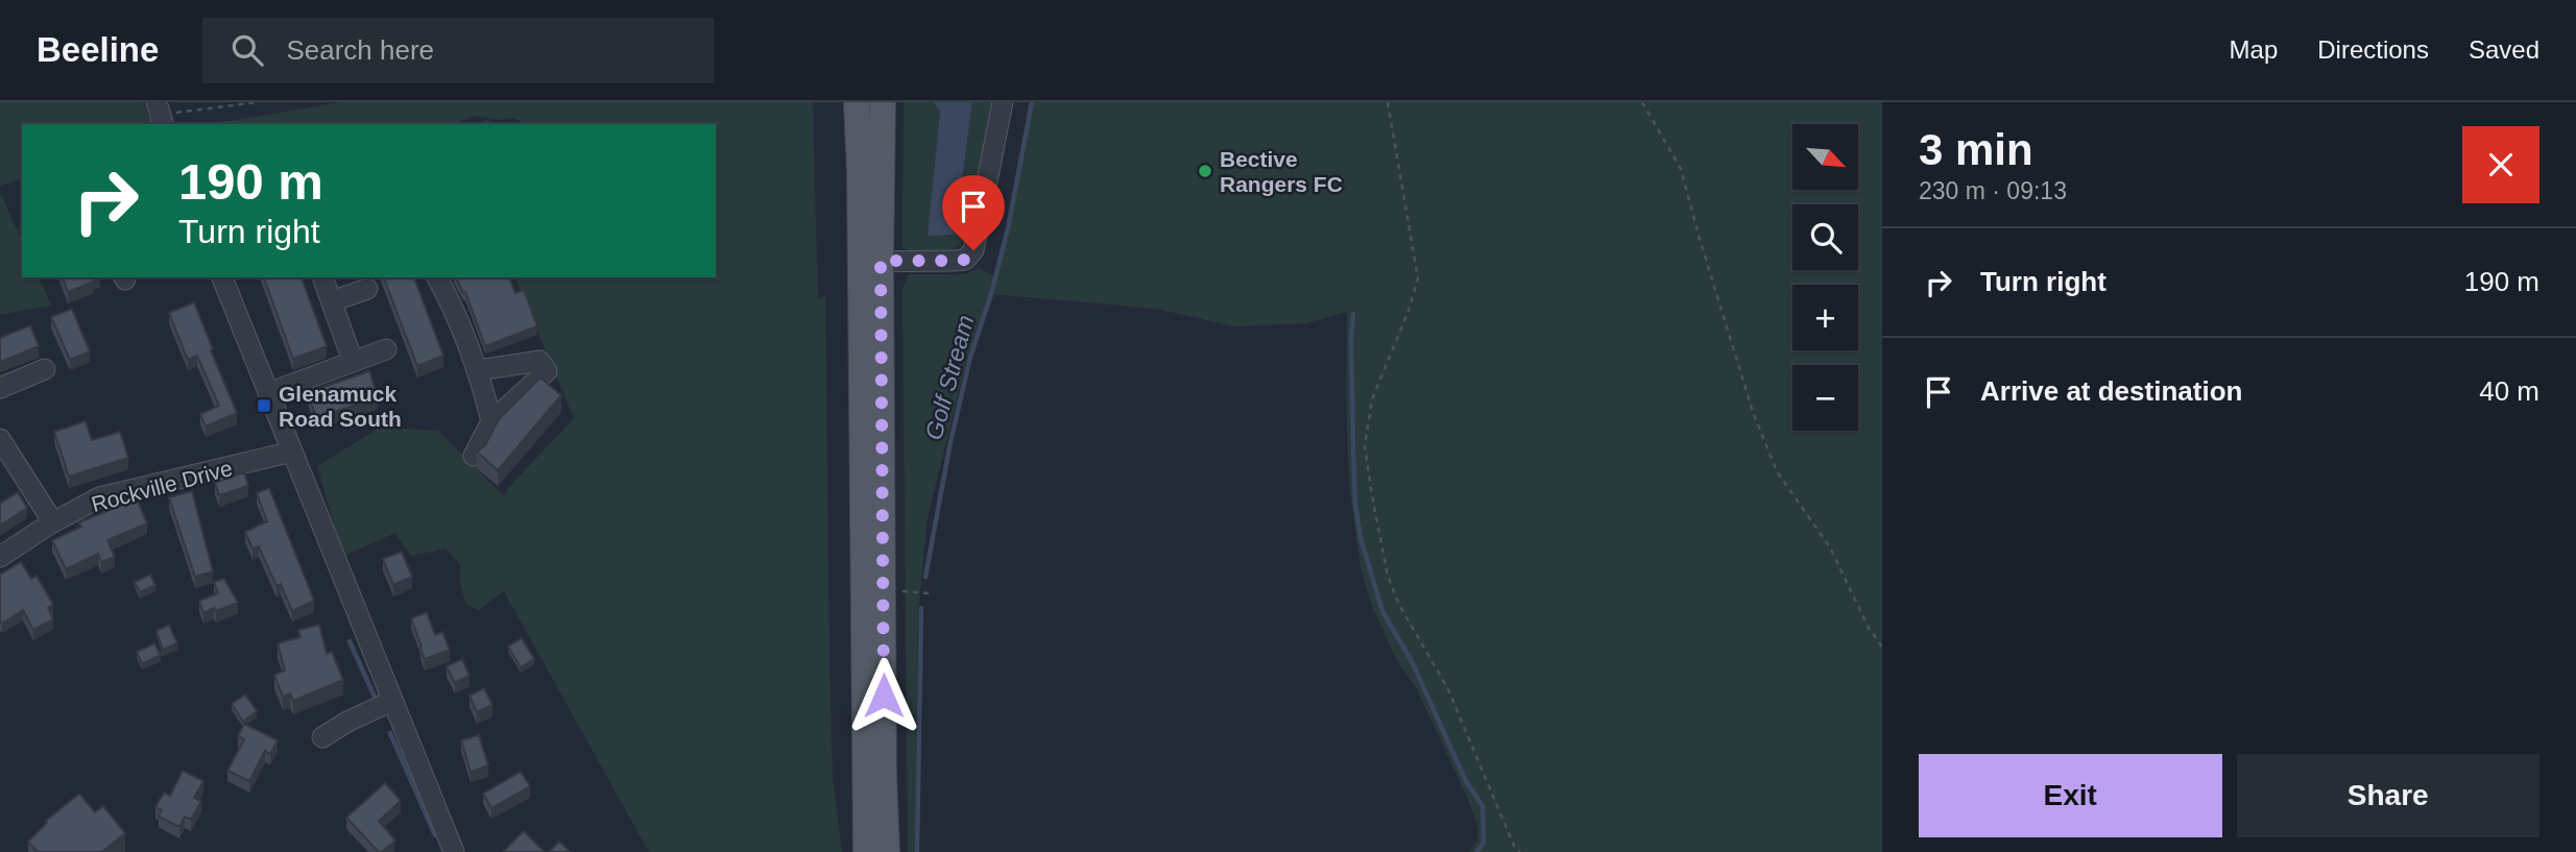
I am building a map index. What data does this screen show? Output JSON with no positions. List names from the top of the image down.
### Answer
{
  "streets": {
    "street": ["Rockville Drive"]
  },
  "water": ["Golf Stream"],
  "places": {
    "other": ["Bective Rangers FC"],
    "transit": ["Glenamuck Road South"]
  },
  "north": "bottom right",
  "page": {
    "header": "Beeline",
    "search": "Search here",
    "nav": ["Map", "Directions", "Saved"],
    "heading": ["3 min", "230 m · 09:13"],
    "map_buttons": ["+", "−"],
    "turn": ["190 m", "Turn right"],
    "list": [
      {
        "name": "Turn right",
        "value": "190 m"
      },
      {
        "name": "Arrive at destination",
        "value": "40 m"
      }
    ],
    "buttons": ["Exit", "Share"]
  }
}
